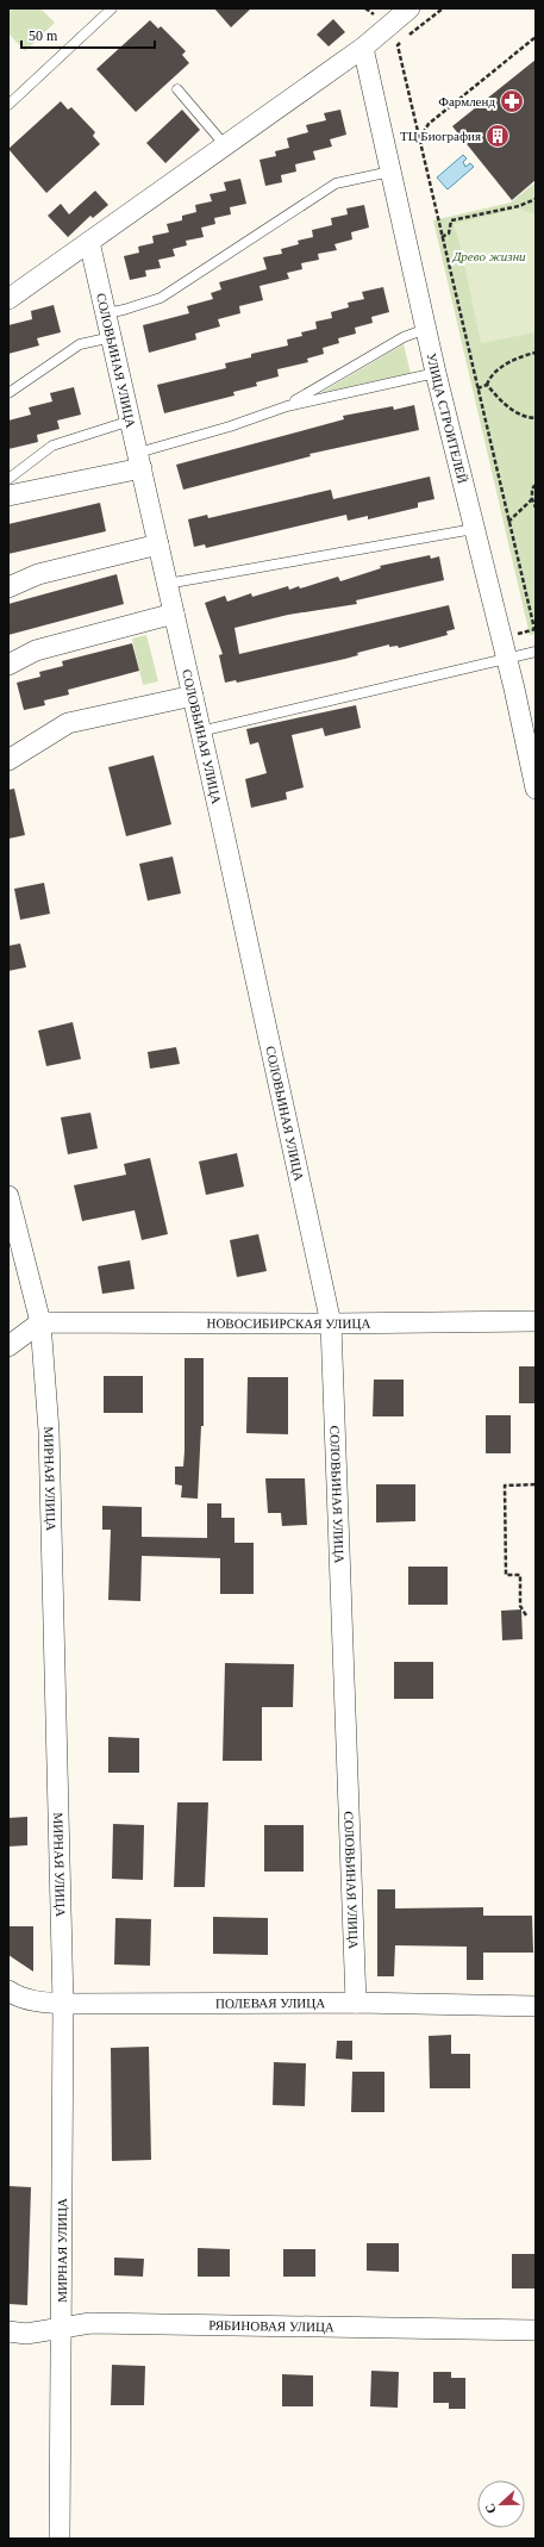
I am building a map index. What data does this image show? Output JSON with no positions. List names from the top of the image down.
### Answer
{
  "streets": {
    "street": [
      "СОЛОВЬИНАЯ УЛИЦА",
      "УЛИЦА СТРОИТЕЛЕЙ",
      "НОВОСИБИРСКАЯ УЛИЦА",
      "МИРНАЯ УЛИЦА",
      "ПОЛЕВАЯ УЛИЦА",
      "РЯБИНОВАЯ УЛИЦА"
    ]
  },
  "crossings": [
    ["СОЛОВЬИНАЯ УЛИЦА", "НОВОСИБИРСКАЯ УЛИЦА"],
    ["СОЛОВЬИНАЯ УЛИЦА", "ПОЛЕВАЯ УЛИЦА"],
    ["НОВОСИБИРСКАЯ УЛИЦА", "МИРНАЯ УЛИЦА"],
    ["МИРНАЯ УЛИЦА", "ПОЛЕВАЯ УЛИЦА"],
    ["МИРНАЯ УЛИЦА", "РЯБИНОВАЯ УЛИЦА"]
  ],
  "parks": ["Древо жизни"],
  "places": {
    "pharmacy": ["Фармленд"],
    "building": ["ТЦ Биография"]
  },
  "scale_bar": "50 m",
  "north": "left"
}
